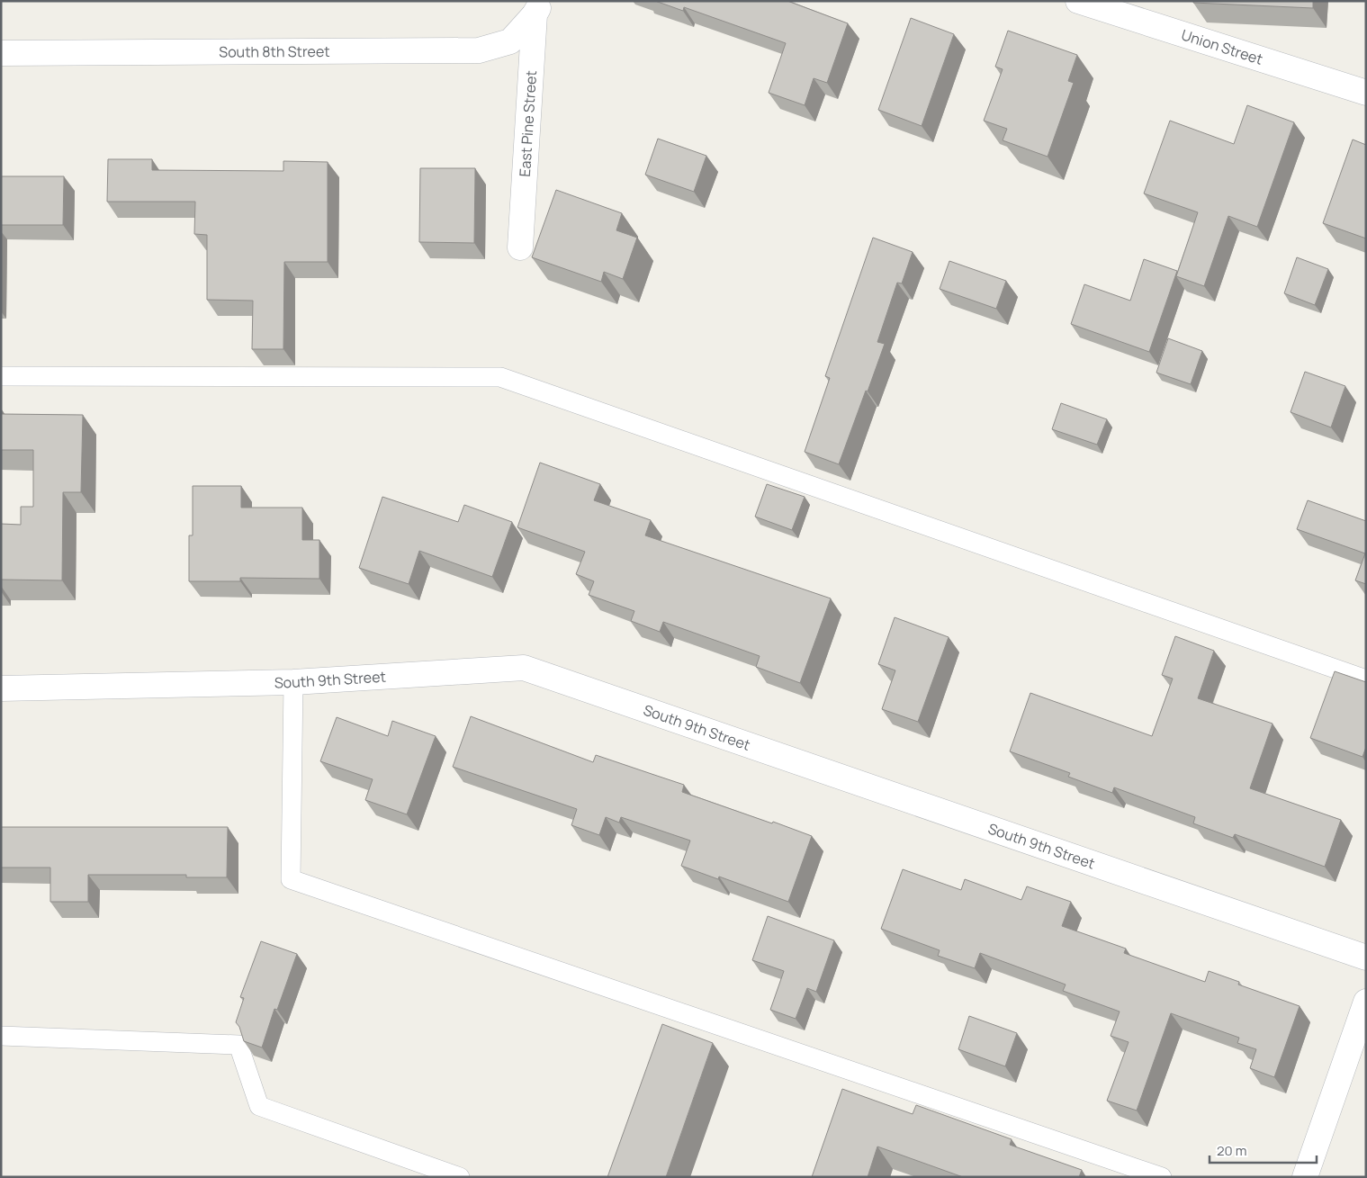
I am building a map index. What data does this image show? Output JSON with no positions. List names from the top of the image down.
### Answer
{
  "streets": {
    "street": [
      "Union Street",
      "South 8th Street",
      "East Pine Street",
      "South 9th Street"
    ]
  },
  "crossings": [
    ["South 8th Street", "East Pine Street"]
  ],
  "scale_bar": "20 m"
}
